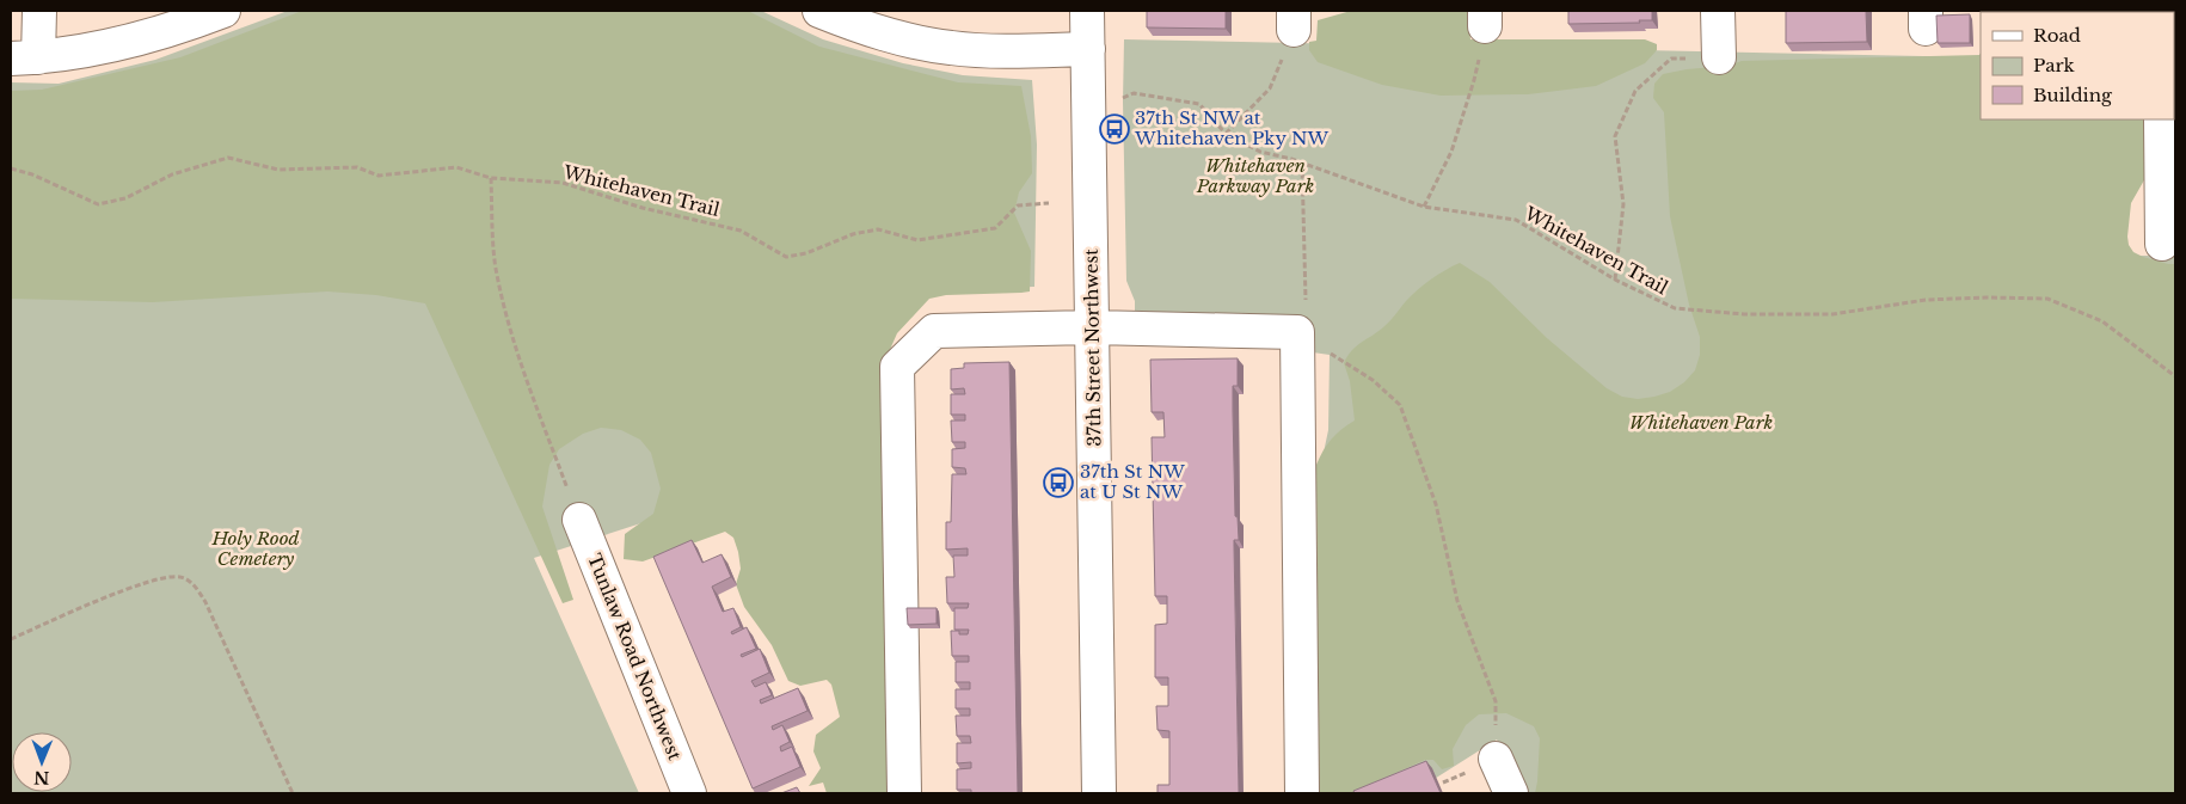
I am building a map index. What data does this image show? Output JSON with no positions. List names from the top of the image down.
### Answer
{
  "streets": {
    "street": ["37th Street Northwest", "Tunlaw Road Northwest"],
    "path": ["Whitehaven Trail"]
  },
  "parks": ["Whitehaven Parkway Park", "Whitehaven Park", "Holy Rood Cemetery"],
  "places": {
    "bus stop": ["37th St NW at Whitehaven Pky NW", "37th St NW at U St NW"]
  },
  "legend": ["Road", "Park", "Building"],
  "north": "bottom"
}
